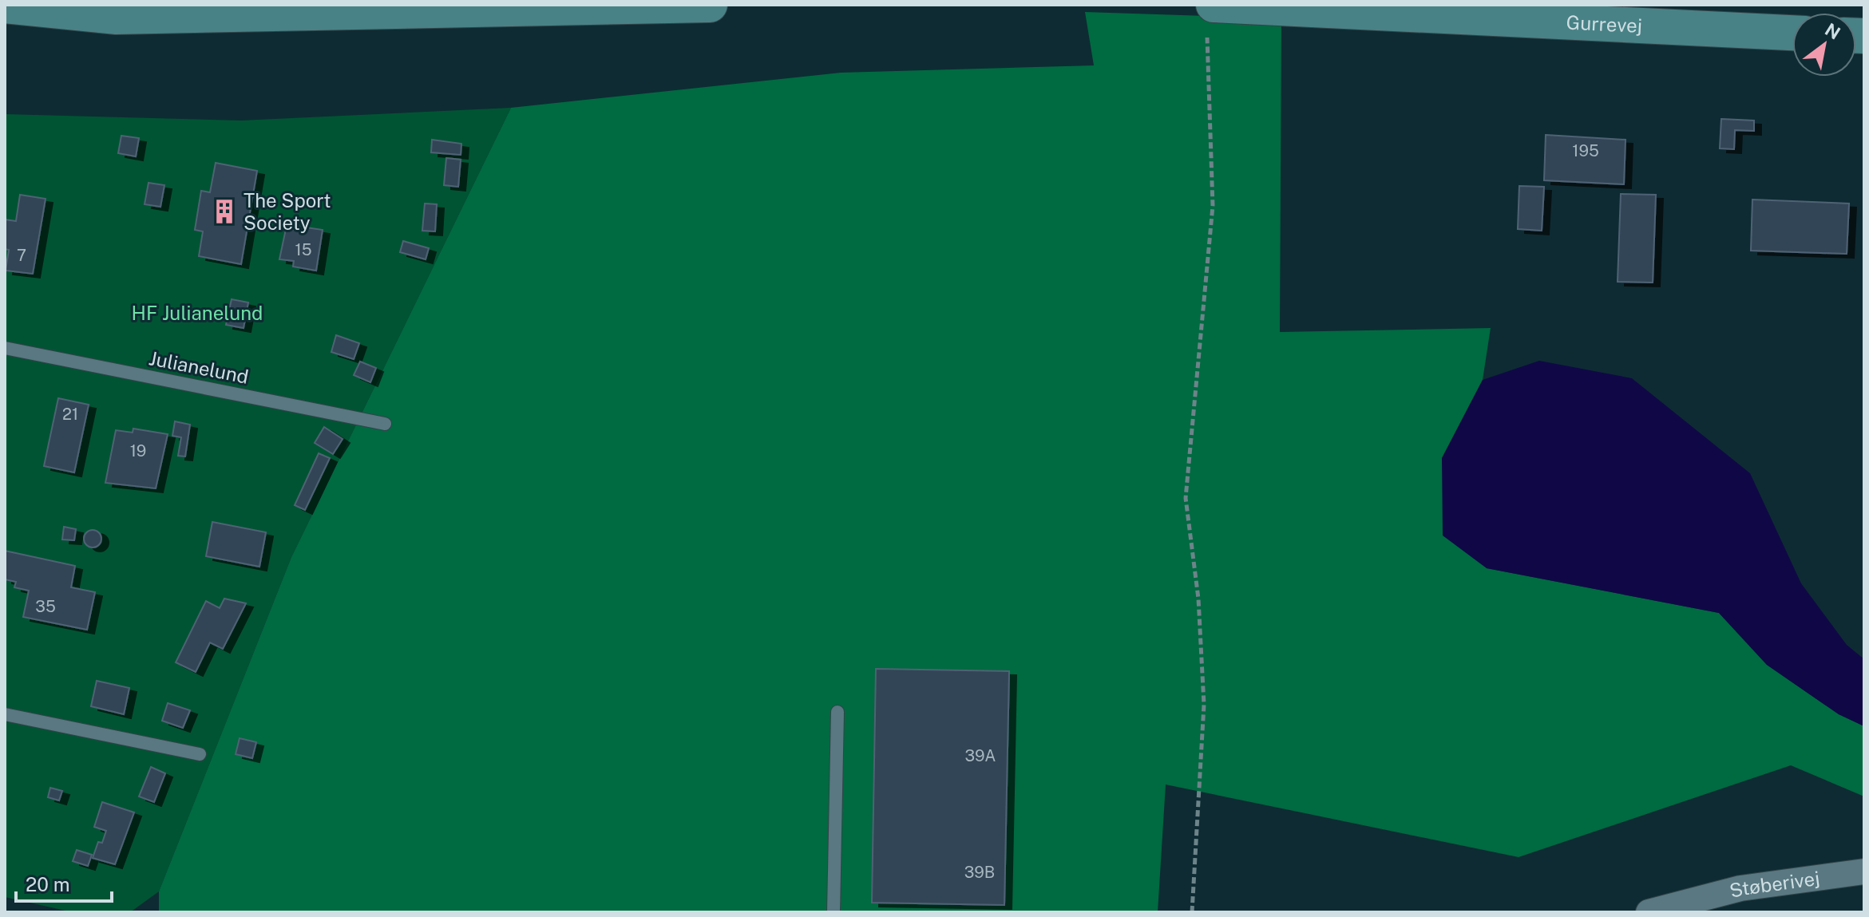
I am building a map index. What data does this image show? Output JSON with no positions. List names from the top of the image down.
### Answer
{
  "streets": {
    "street": ["Gurrevej", "Støberivej"],
    "lane": ["Julianelund"]
  },
  "parks": ["HF Julianelund"],
  "places": {
    "building": ["The Sport Society"]
  },
  "house_numbers": [
    "195",
    "15",
    "7",
    "21",
    "19",
    "35",
    "39A",
    "39B"
  ],
  "scale_bar": "20 m",
  "north": "top right"
}
